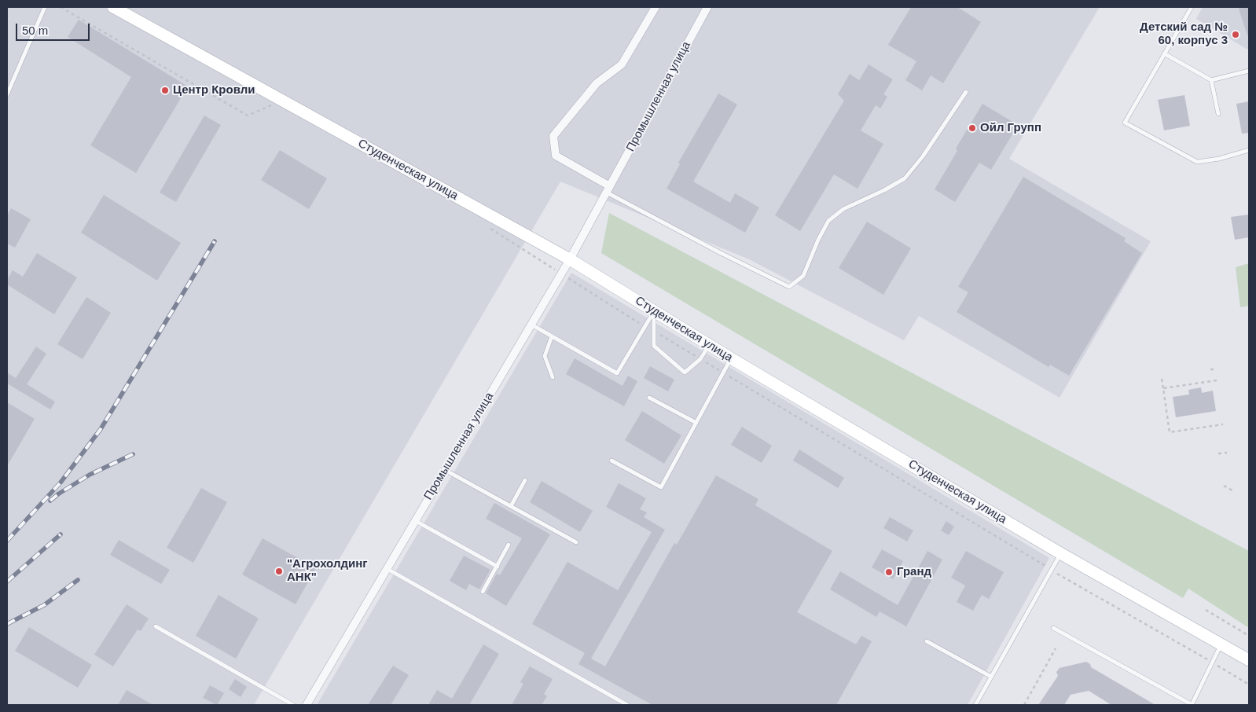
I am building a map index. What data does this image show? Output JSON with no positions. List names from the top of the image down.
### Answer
{
  "streets": {
    "main road": ["Студенческая улица"],
    "street": ["Промышленная улица"]
  },
  "crossings": [
    ["Промышленная улица", "Студенческая улица"]
  ],
  "places": [
    "Детский сад № 60, корпус 3",
    "Центр Кровли",
    "Ойл Групп",
    "\"Агрохолдинг АНК\"",
    "Гранд"
  ],
  "scale_bar": "50 m"
}
